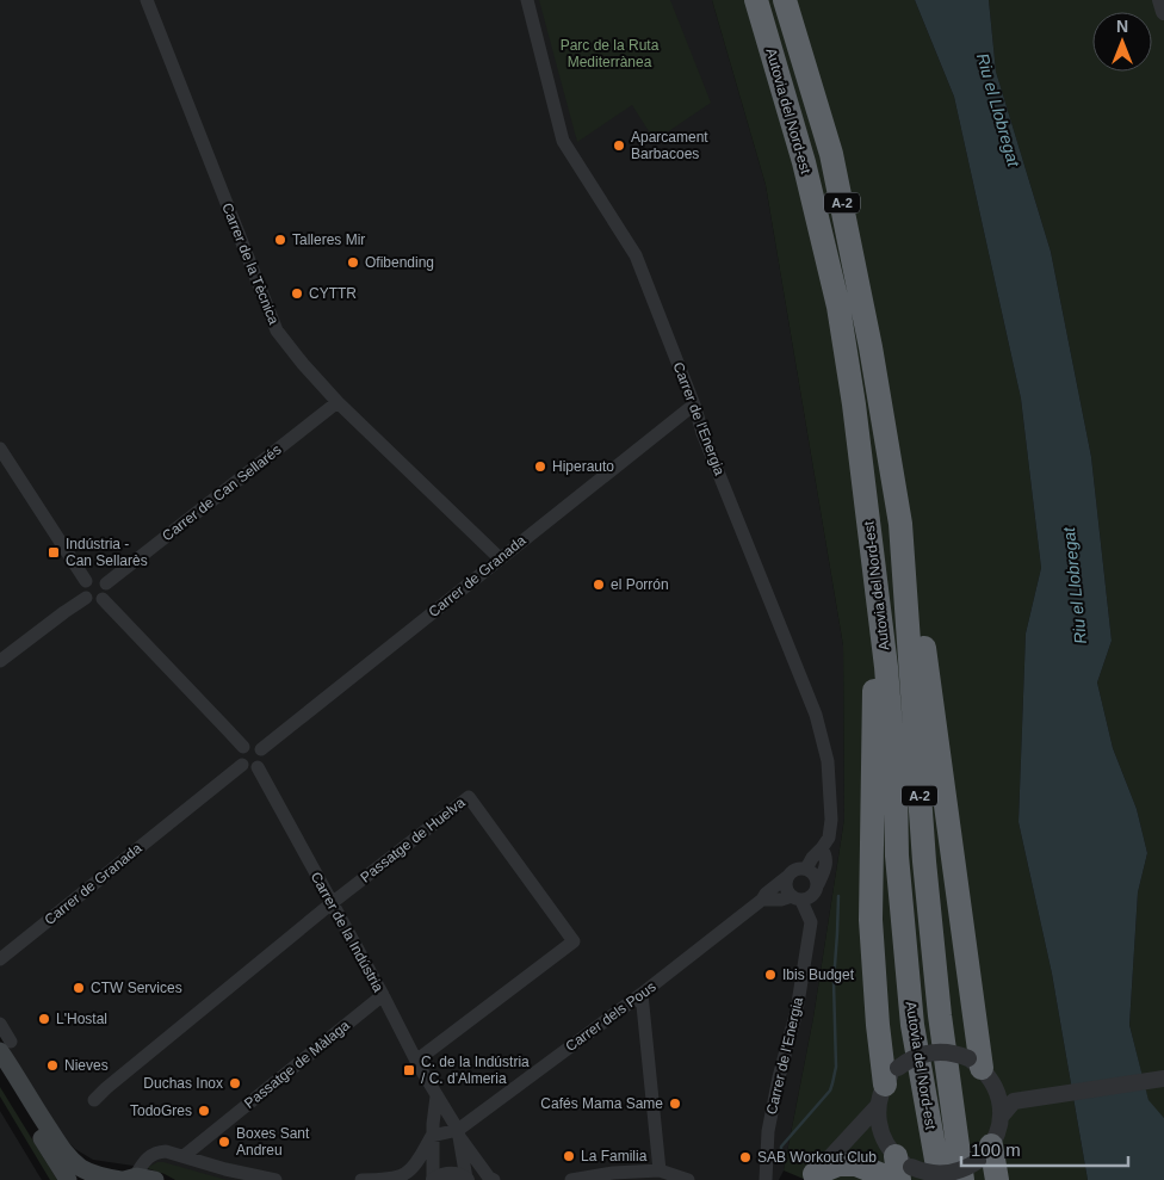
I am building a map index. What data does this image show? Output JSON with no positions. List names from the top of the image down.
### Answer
{
  "streets": {
    "highway": ["Autovia del Nord-est", "A-2"],
    "street": [
      "Carrer de la Tècnica",
      "Carrer de l'Energia",
      "Carrer de Can Sellarés",
      "Carrer de Granada",
      "Passatge de Huelva",
      "Carrer de la Indústria",
      "Carrer dels Pous",
      "Passatge de Màlaga"
    ]
  },
  "crossings": [
    ["Carrer de la Tècnica", "Carrer de Can Sellarés"],
    ["Carrer de la Tècnica", "Carrer de Granada"],
    ["Carrer de l'Energia", "Carrer de Granada"],
    ["Carrer de l'Energia", "Carrer dels Pous"],
    ["Carrer de Granada", "Carrer de la Indústria"],
    ["Passatge de Huelva", "Carrer de la Indústria"],
    ["Carrer de la Indústria", "Carrer dels Pous"],
    ["Carrer de la Indústria", "Passatge de Màlaga"]
  ],
  "water": ["Riu el Llobregat"],
  "parks": ["Parc de la Ruta Mediterrànea"],
  "places": {
    "other": [
      "Aparcament Barbacoes",
      "Talleres Mir",
      "Ofibending",
      "CYTTR",
      "Hiperauto",
      "el Porrón",
      "Ibis Budget",
      "CTW Services",
      "L'Hostal",
      "Nieves",
      "Duchas Inox",
      "Cafés Mama Same",
      "TodoGres",
      "Boxes Sant Andreu",
      "La Familia",
      "SAB Workout Club"
    ],
    "transit": ["Indústria - Can Sellarès", "C. de la Indústria / C. d'Almeria"]
  },
  "scale_bar": "100 m",
  "north": "top"
}
